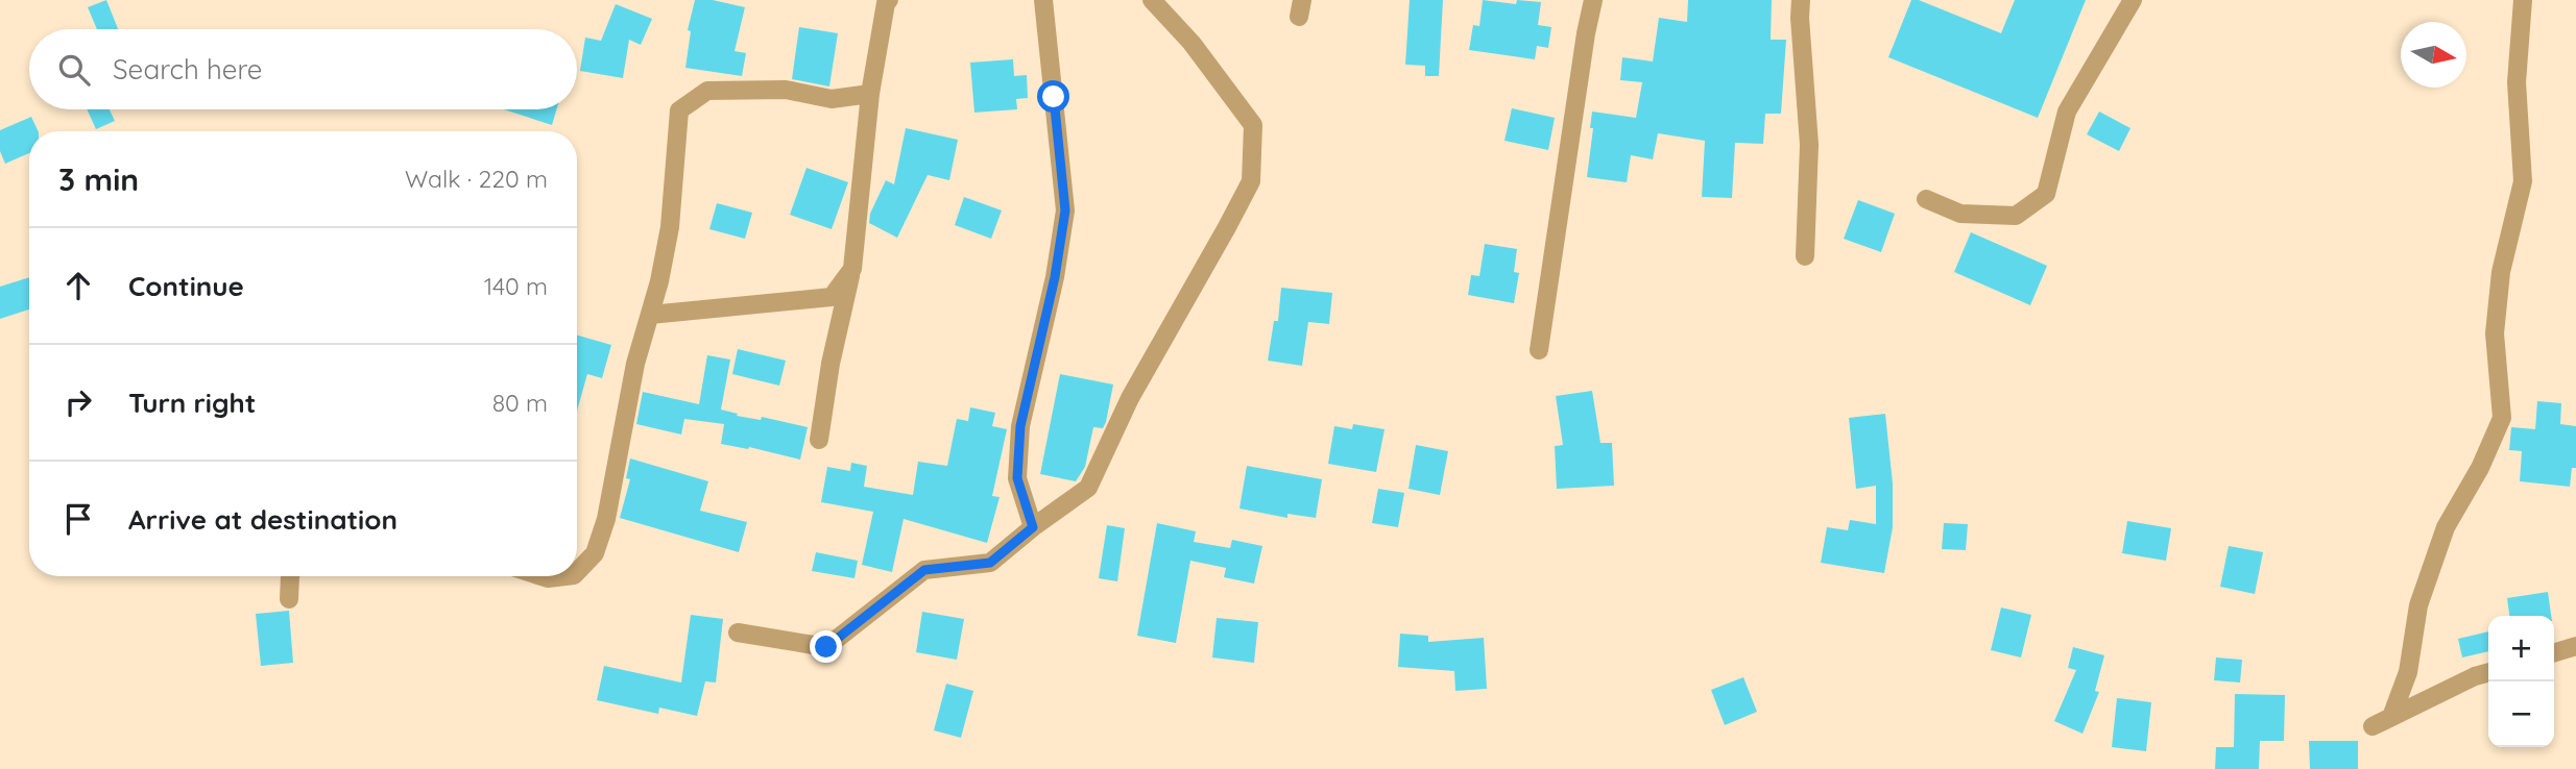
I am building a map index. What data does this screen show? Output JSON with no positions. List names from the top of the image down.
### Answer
{
  "north": "right",
  "page": {
    "search": "Search here",
    "heading": ["3 min", "Walk · 220 m"],
    "list": [
      ["Continue", "140 m"],
      ["Turn right", "80 m"],
      "Arrive at destination"
    ],
    "map_buttons": ["+", "−"]
  }
}
